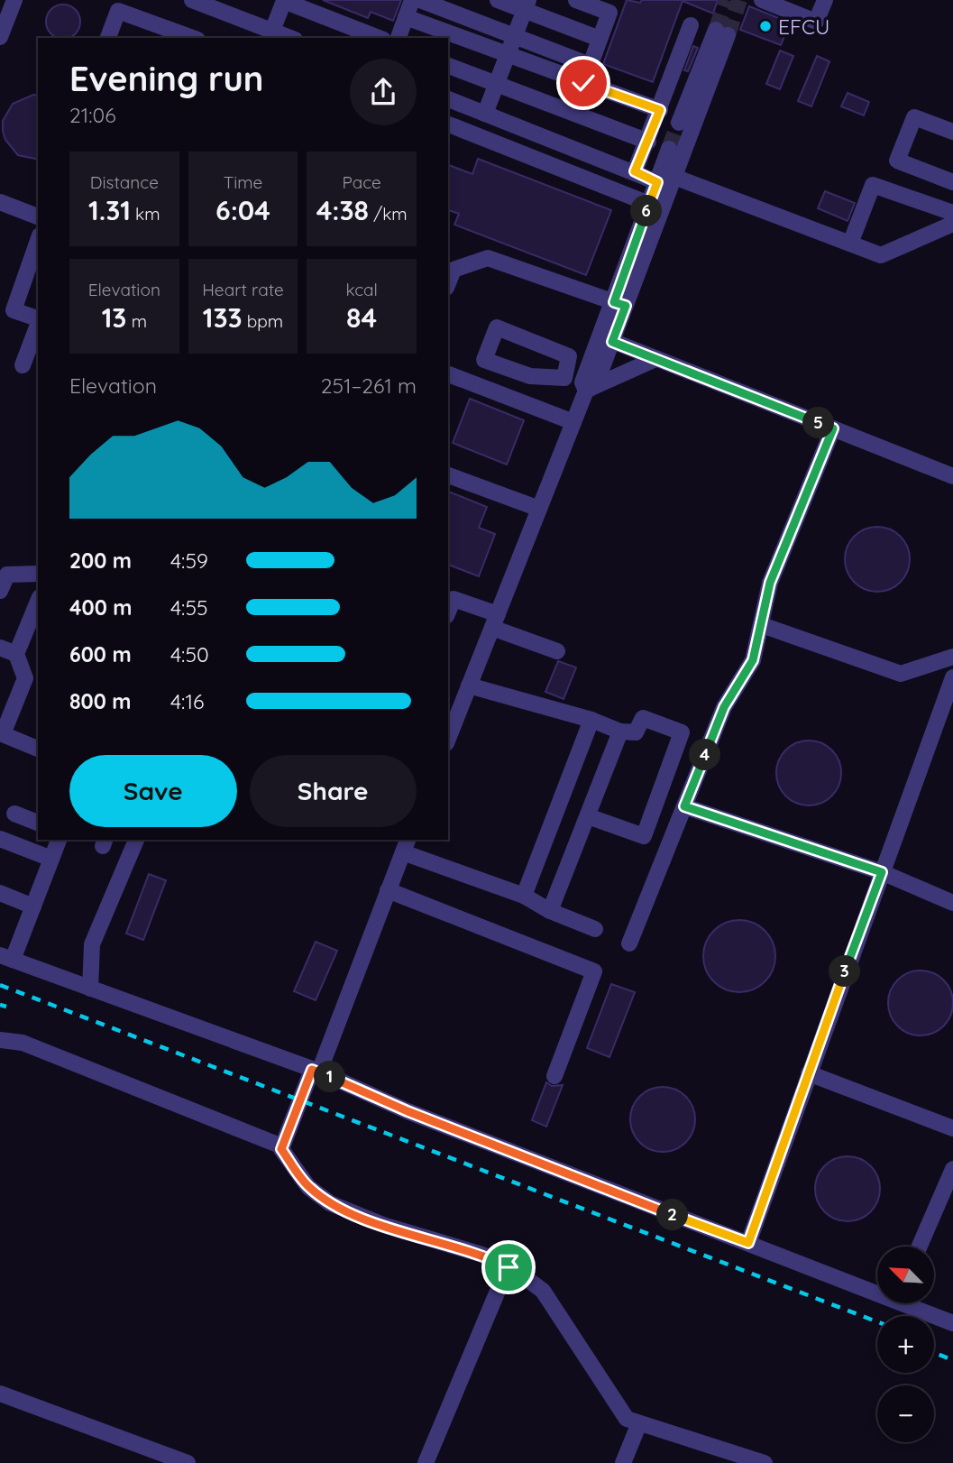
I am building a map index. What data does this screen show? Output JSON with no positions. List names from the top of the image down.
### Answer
{
  "places": ["EFCU"],
  "north": "top left",
  "page": {
    "heading": ["Evening run", "21:06"],
    "stats": [
      ["Distance", "1.31 km"],
      ["Time", "6:04"],
      ["Pace", "4:38 /km"],
      ["Elevation", "13 m"],
      ["Heart rate", "133 bpm"],
      ["kcal", "84"]
    ],
    "pins": [
      "6",
      "5",
      "4",
      "3",
      "1",
      "2"
    ],
    "chart": ["Elevation", "251–261 m"],
    "list": [
      {
        "name": "200 m",
        "note": "4:59"
      },
      {
        "name": "400 m",
        "note": "4:55"
      },
      {
        "name": "600 m",
        "note": "4:50"
      },
      {
        "name": "800 m",
        "note": "4:16"
      }
    ],
    "buttons": ["Save", "Share"],
    "map_buttons": ["+", "−"]
  }
}
